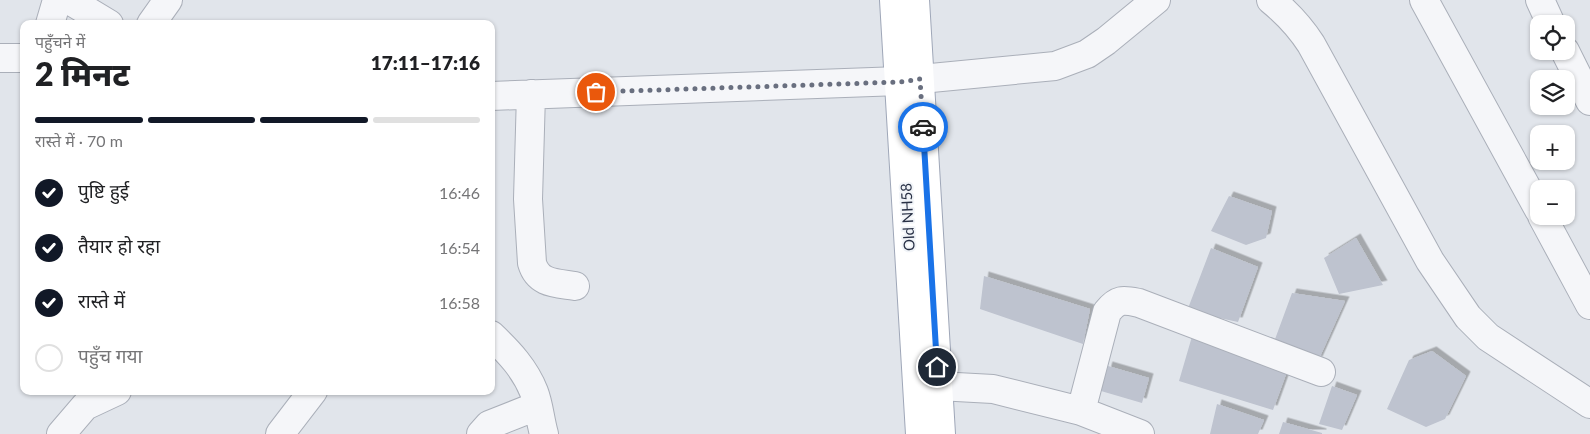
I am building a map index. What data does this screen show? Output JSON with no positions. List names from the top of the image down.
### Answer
{
  "streets": {
    "main road": ["Old NH58"]
  },
  "page": {
    "map_buttons": ["+", "−"],
    "heading": ["2 मिनट", "पहुँचने में", "17:11–17:16"],
    "bar": "रास्ते में · 70 m",
    "list": [
      ["पुष्टि हुई", "16:46"],
      ["तैयार हो रहा", "16:54"],
      ["रास्ते में", "16:58"],
      "पहुँच गया"
    ]
  }
}
